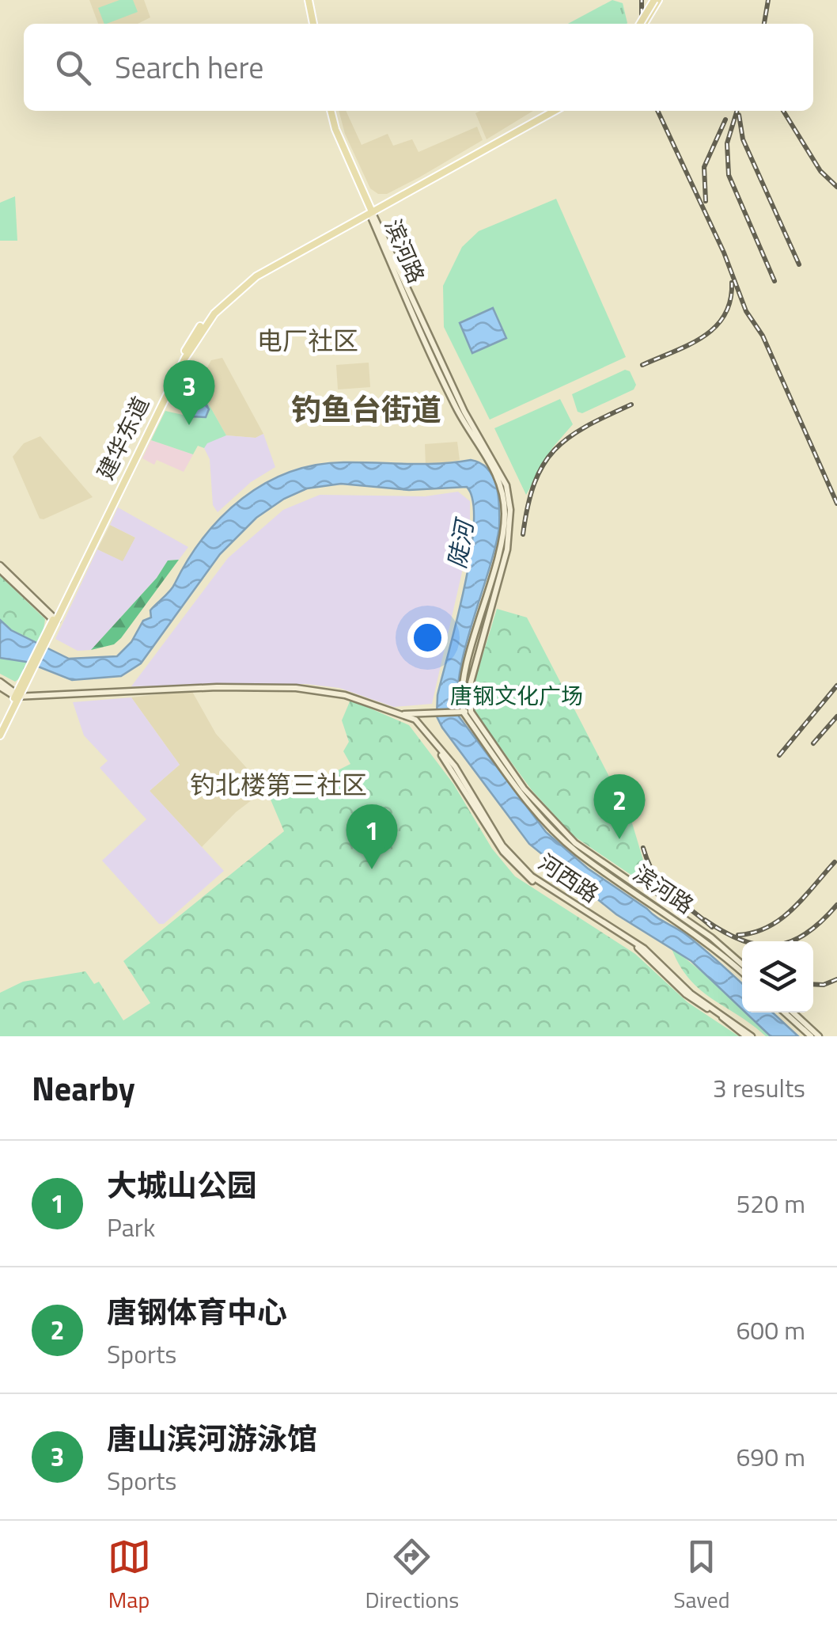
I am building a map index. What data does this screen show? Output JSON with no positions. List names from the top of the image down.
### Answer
{
  "streets": {
    "main road": ["滨河路", "建华东道", "河西路"]
  },
  "crossings": [
    ["滨河路", "建华东道"],
    ["建华东道", "河西路"]
  ],
  "districts": ["电厂社区", "钓鱼台街道", "钓北楼第三社区"],
  "water": ["陡河"],
  "parks": ["唐钢文化广场"],
  "page": {
    "search": "Search here",
    "pins": ["3", "2", "1"],
    "heading": ["Nearby", "3 results"],
    "list": [
      {
        "mark": "1",
        "name": "大城山公园",
        "note": "Park",
        "value": "520 m"
      },
      {
        "mark": "2",
        "name": "唐钢体育中心",
        "note": "Sports",
        "value": "600 m"
      },
      {
        "mark": "3",
        "name": "唐山滨河游泳馆",
        "note": "Sports",
        "value": "690 m"
      }
    ],
    "nav": ["Map", "Directions", "Saved"]
  }
}
